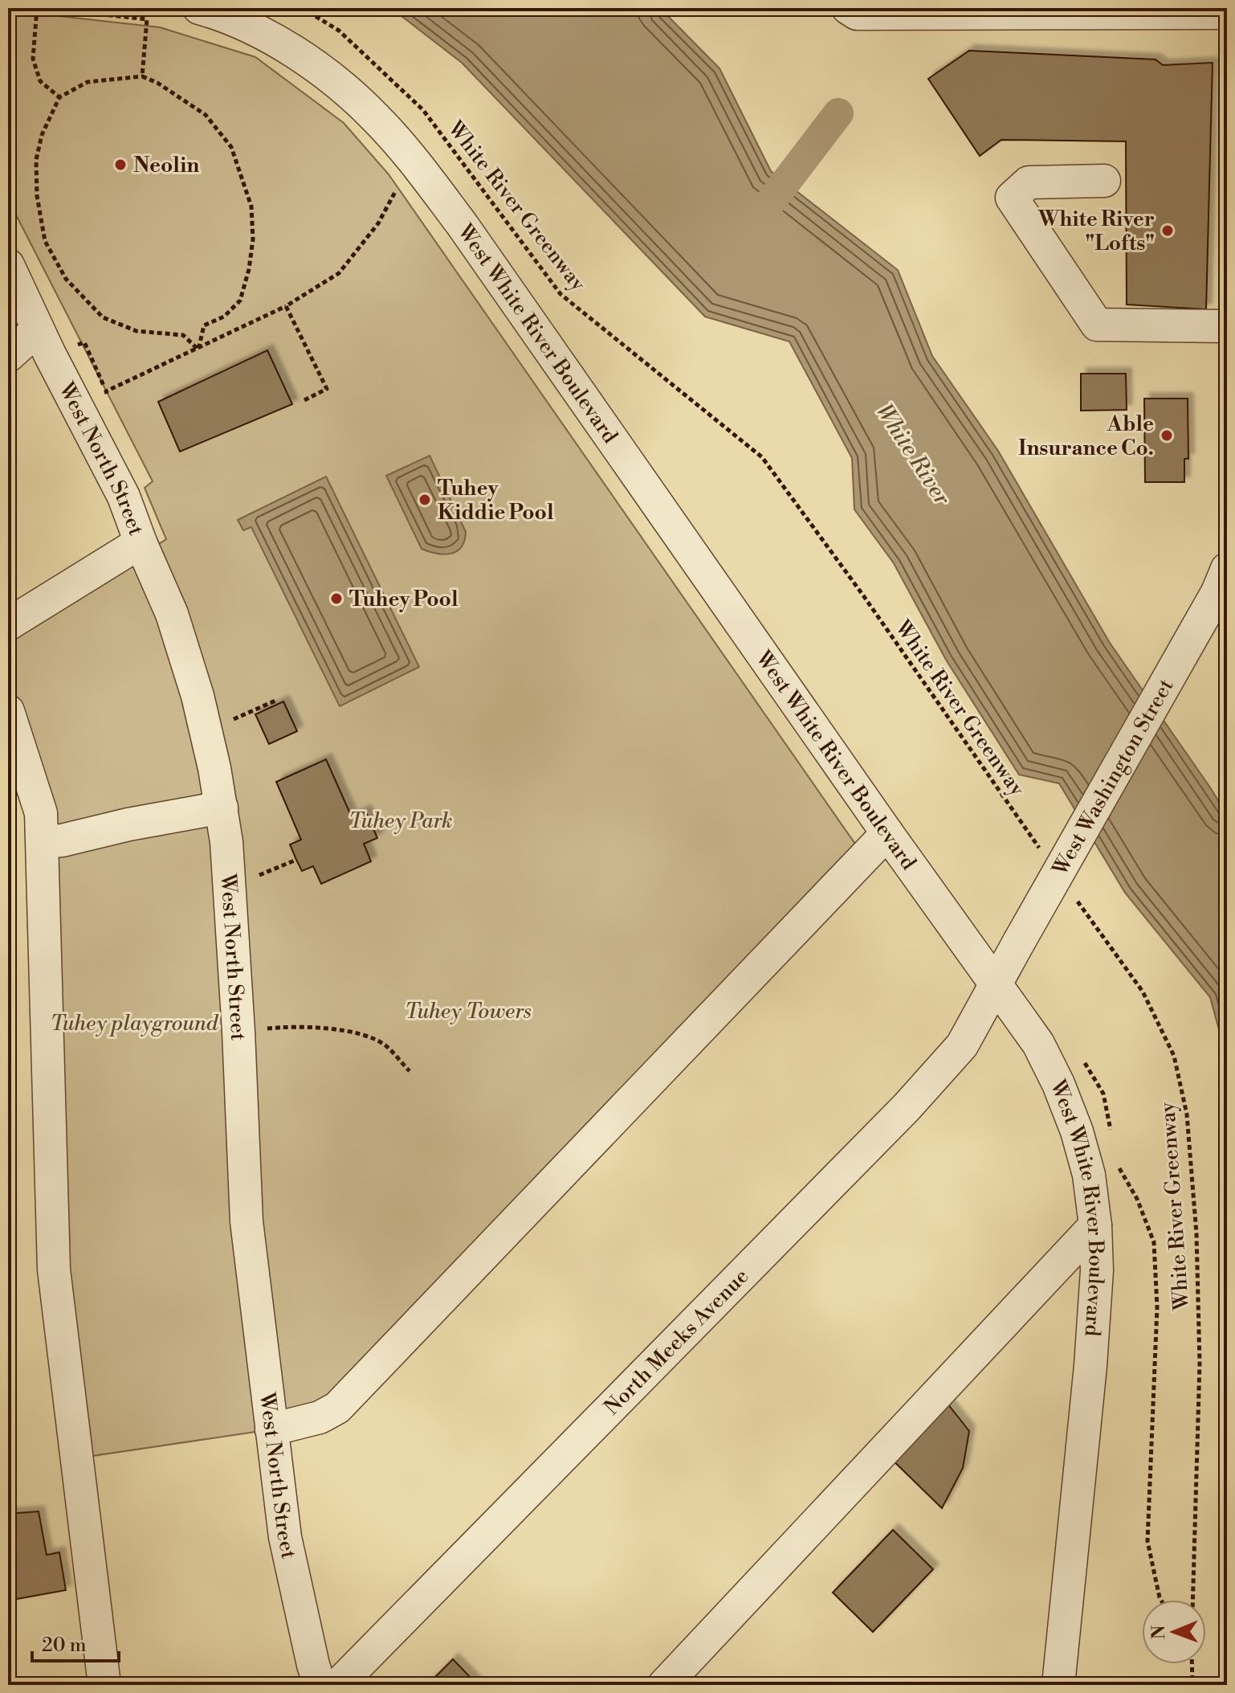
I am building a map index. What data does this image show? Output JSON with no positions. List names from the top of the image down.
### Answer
{
  "streets": {
    "street": [
      "West White River Boulevard",
      "West North Street",
      "West Washington Street",
      "North Meeks Avenue"
    ],
    "path": ["White River Greenway"]
  },
  "crossings": [
    ["West White River Boulevard", "West Washington Street"],
    ["West White River Boulevard", "North Meeks Avenue"],
    ["West Washington Street", "North Meeks Avenue"]
  ],
  "water": ["White River"],
  "parks": ["Tuhey Park", "Tuhey Towers", "Tuhey playground"],
  "places": [
    "Neolin",
    "White River \"Lofts\"",
    "Able Insurance Co.",
    "Tuhey Kiddie Pool",
    "Tuhey Pool"
  ],
  "scale_bar": "20 m",
  "north": "left"
}
